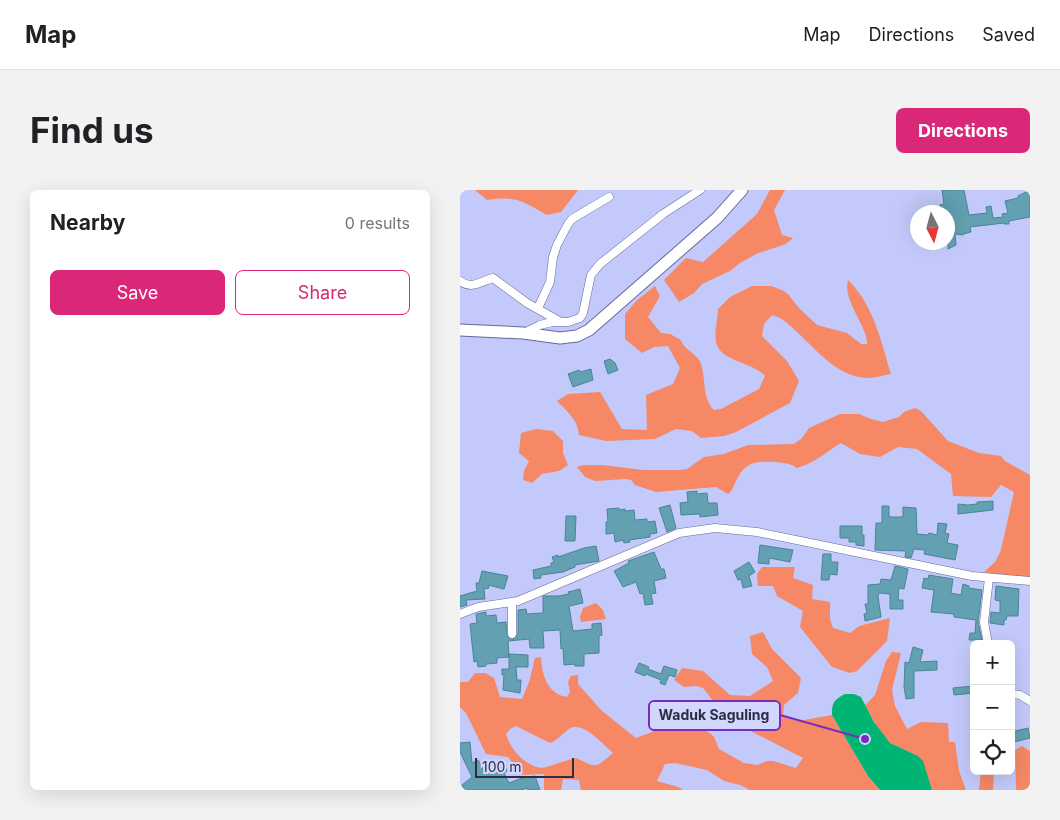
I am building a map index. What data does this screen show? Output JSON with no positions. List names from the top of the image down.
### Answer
{
  "places": ["Waduk Saguling"],
  "scale_bar": "100 m",
  "north": "bottom",
  "page": {
    "header": "Map",
    "nav": ["Map", "Directions", "Saved"],
    "buttons": [
      "Directions",
      ["Save", "Share"]
    ],
    "title": "Find us",
    "heading": ["Nearby", "0 results"],
    "map_buttons": ["+", "−"],
    "scale": "100 m"
  }
}
